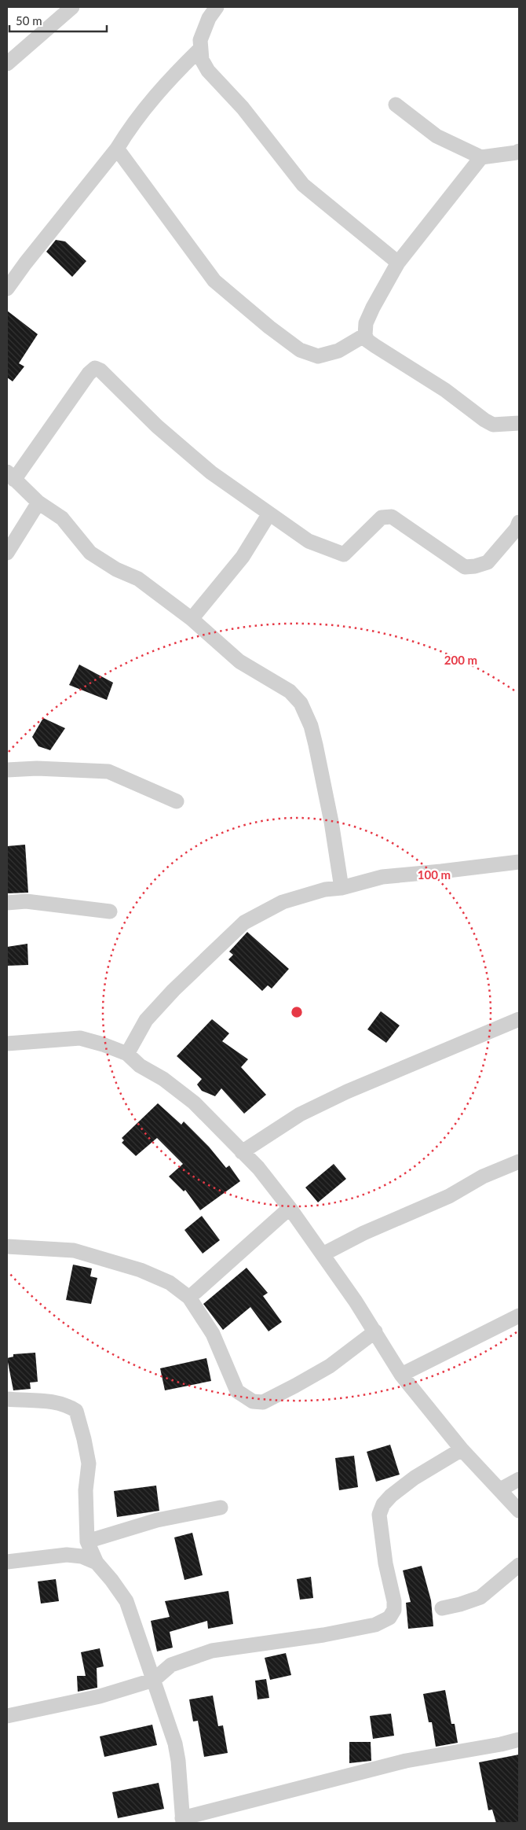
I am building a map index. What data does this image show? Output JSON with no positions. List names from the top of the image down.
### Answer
{
  "scale_bar": "50 m",
  "rings": ["200 m", "100 m"]
}
